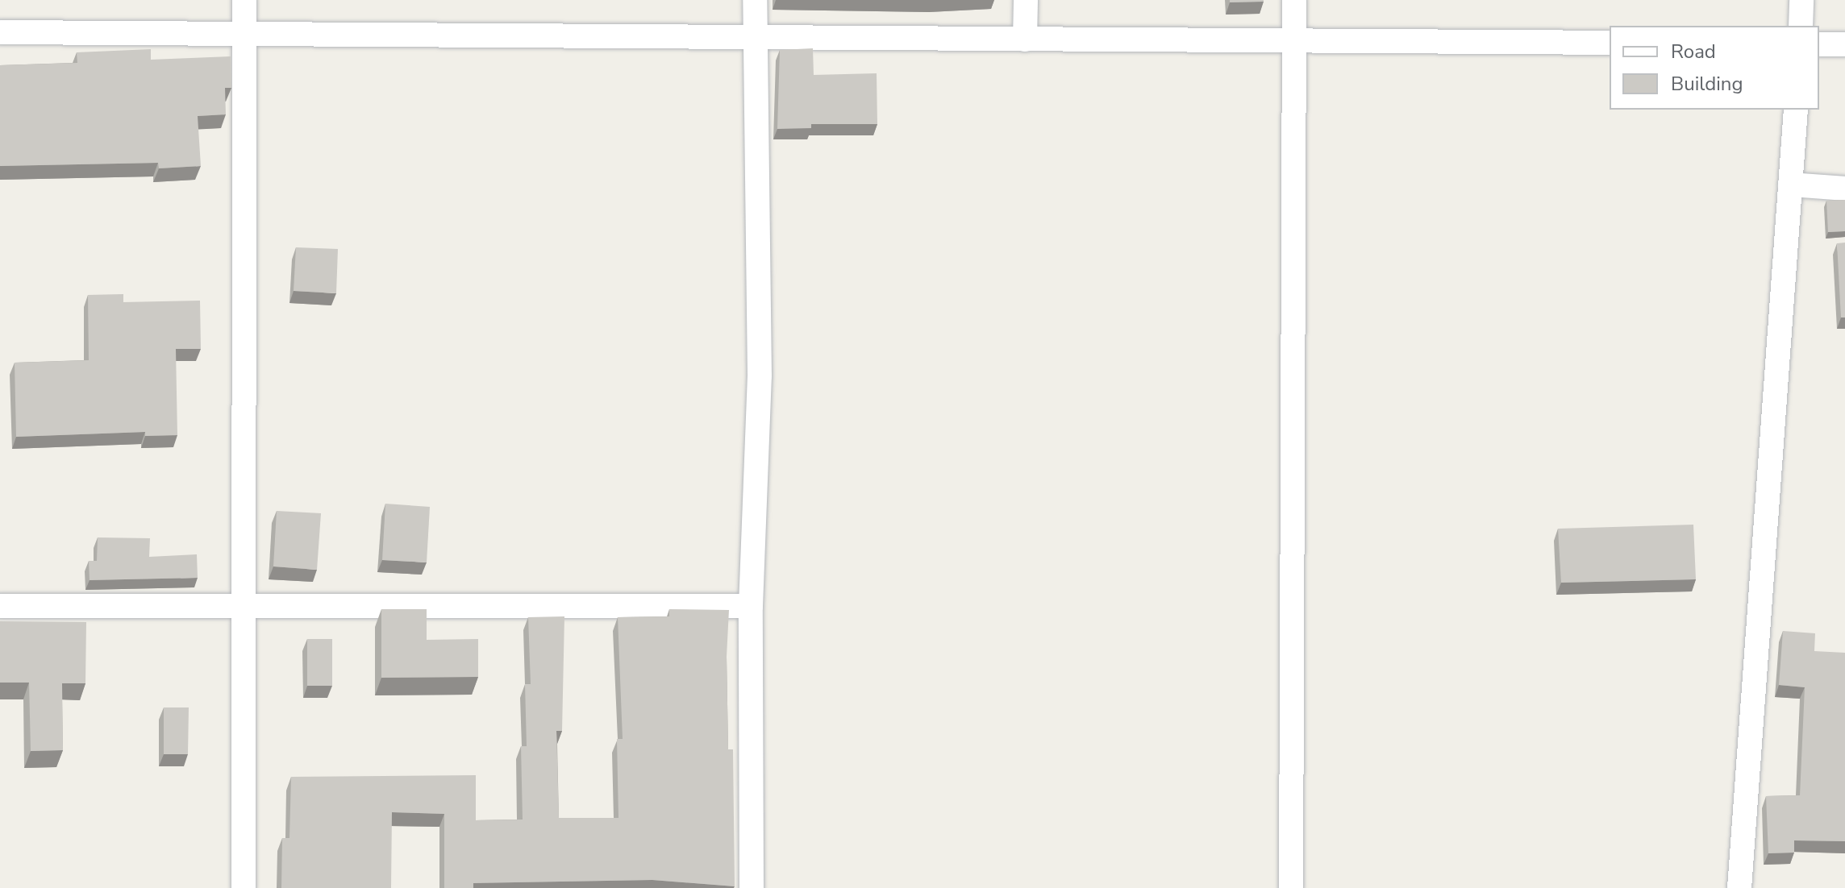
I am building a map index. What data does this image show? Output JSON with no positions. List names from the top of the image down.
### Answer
{
  "legend": ["Road", "Building"]
}
